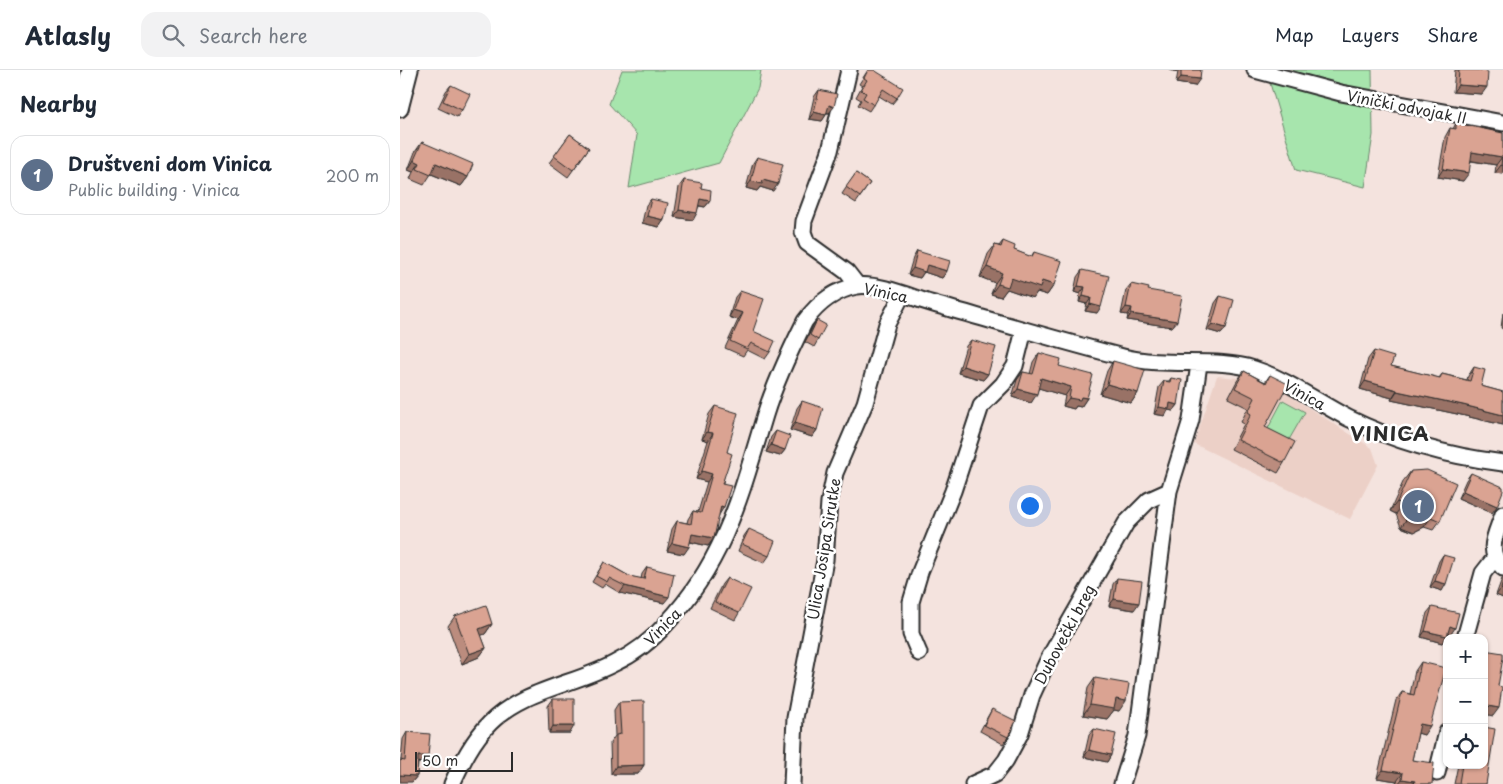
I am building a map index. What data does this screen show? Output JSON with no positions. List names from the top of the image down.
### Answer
{
  "streets": {
    "street": [
      "Vinički odvojak II",
      "Vinica",
      "Ulica Josipa Sirutke",
      "Dubovečki breg"
    ]
  },
  "crossings": [
    ["Vinica", "Ulica Josipa Sirutke"]
  ],
  "districts": ["VINICA"],
  "scale_bar": "50 m",
  "page": {
    "header": "Atlasly",
    "search": "Search here",
    "nav": ["Map", "Layers", "Share"],
    "heading": "Nearby",
    "list": [
      {
        "mark": "1",
        "name": "Društveni dom Vinica",
        "note": "Public building · Vinica",
        "value": "200 m"
      }
    ],
    "pins": "1",
    "map_buttons": ["+", "−"],
    "scale": "50 m"
  }
}
